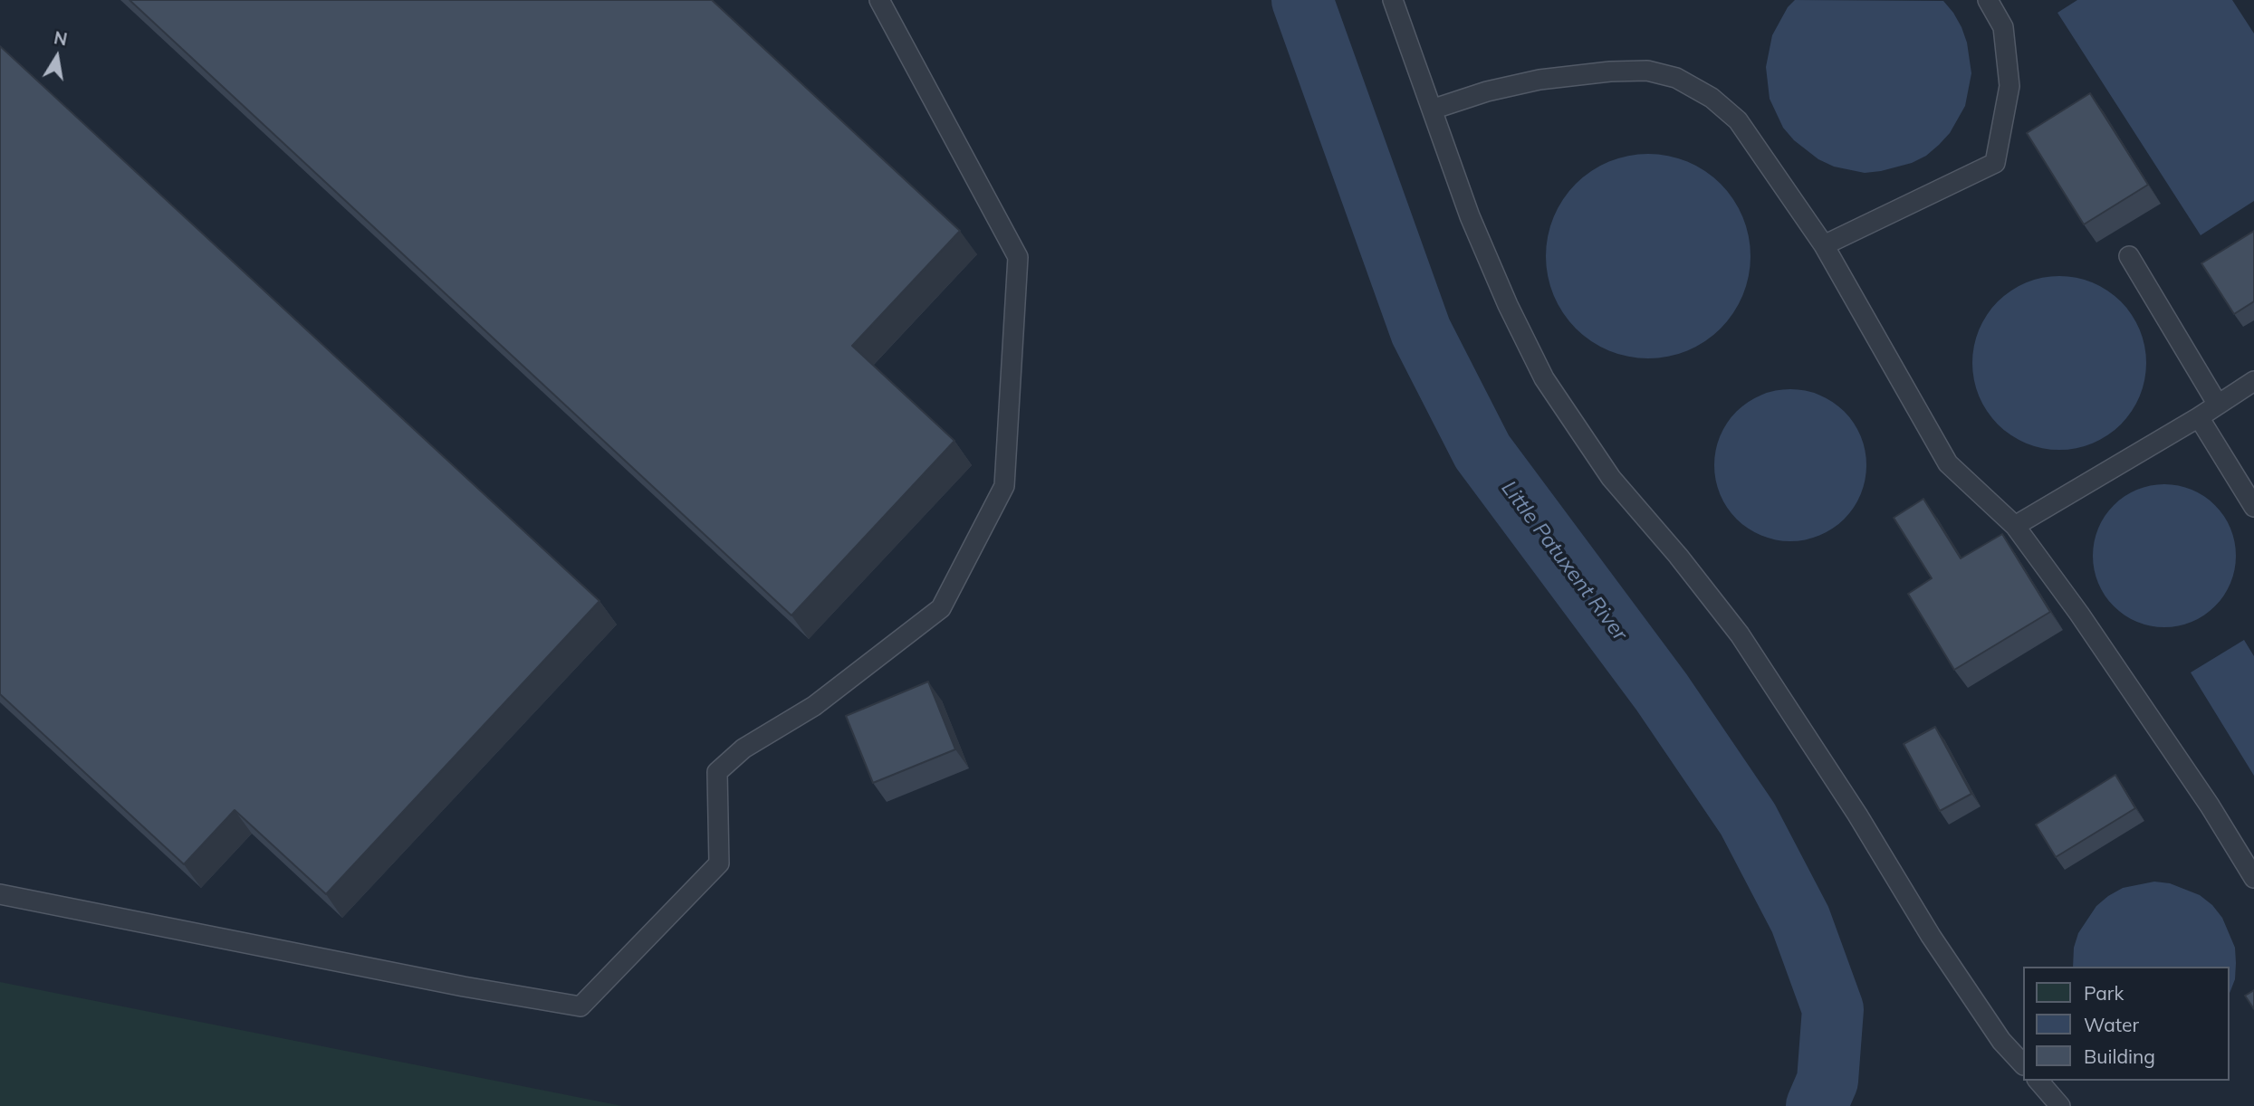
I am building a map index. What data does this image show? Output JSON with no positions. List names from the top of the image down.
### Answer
{
  "water": ["Little Patuxent River"],
  "legend": ["Park", "Water", "Building"],
  "north": "top"
}
